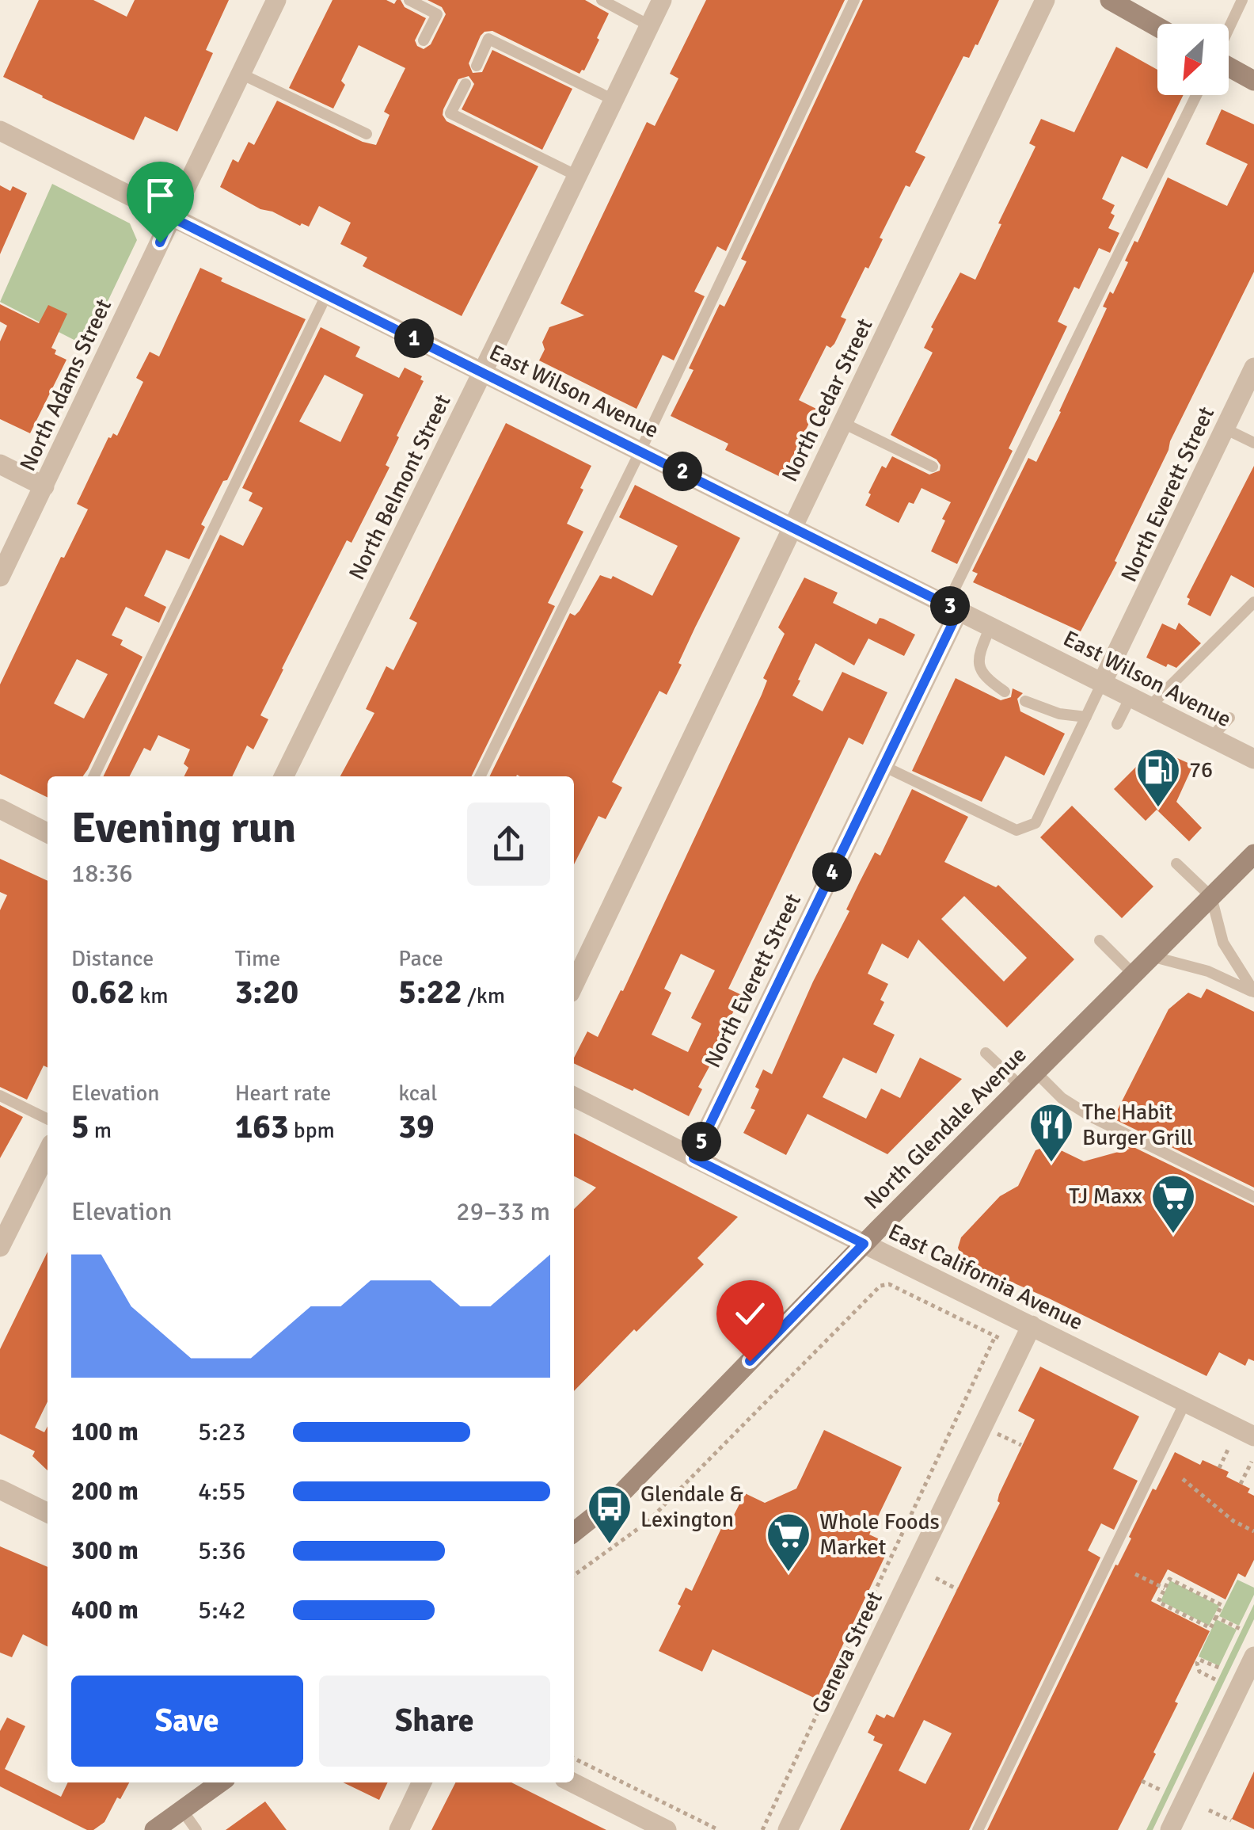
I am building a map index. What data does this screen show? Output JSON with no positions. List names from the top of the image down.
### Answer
{
  "streets": {
    "main road": ["North Glendale Avenue"],
    "street": [
      "North Adams Street",
      "East Wilson Avenue",
      "North Cedar Street",
      "North Belmont Street",
      "North Everett Street",
      "East California Avenue",
      "Geneva Street"
    ]
  },
  "crossings": [
    ["North Adams Street", "East Wilson Avenue"],
    ["East Wilson Avenue", "North Cedar Street"],
    ["East Wilson Avenue", "North Belmont Street"],
    ["East Wilson Avenue", "North Everett Street"],
    ["North Everett Street", "East California Avenue"],
    ["North Glendale Avenue", "East California Avenue"],
    ["East California Avenue", "Geneva Street"]
  ],
  "places": {
    "fuel station": ["76"],
    "restaurant": ["The Habit Burger Grill"],
    "supermarket": ["TJ Maxx", "Whole Foods Market"],
    "bus stop": ["Glendale & Lexington"]
  },
  "north": "bottom left",
  "page": {
    "pins": [
      "1",
      "2",
      "3",
      "4",
      "5"
    ],
    "heading": ["Evening run", "18:36"],
    "stats": [
      ["Distance", "0.62 km"],
      ["Time", "3:20"],
      ["Pace", "5:22 /km"],
      ["Elevation", "5 m"],
      ["Heart rate", "163 bpm"],
      ["kcal", "39"]
    ],
    "chart": ["Elevation", "29–33 m"],
    "list": [
      {
        "name": "100 m",
        "note": "5:23"
      },
      {
        "name": "200 m",
        "note": "4:55"
      },
      {
        "name": "300 m",
        "note": "5:36"
      },
      {
        "name": "400 m",
        "note": "5:42"
      }
    ],
    "buttons": ["Save", "Share"]
  }
}
